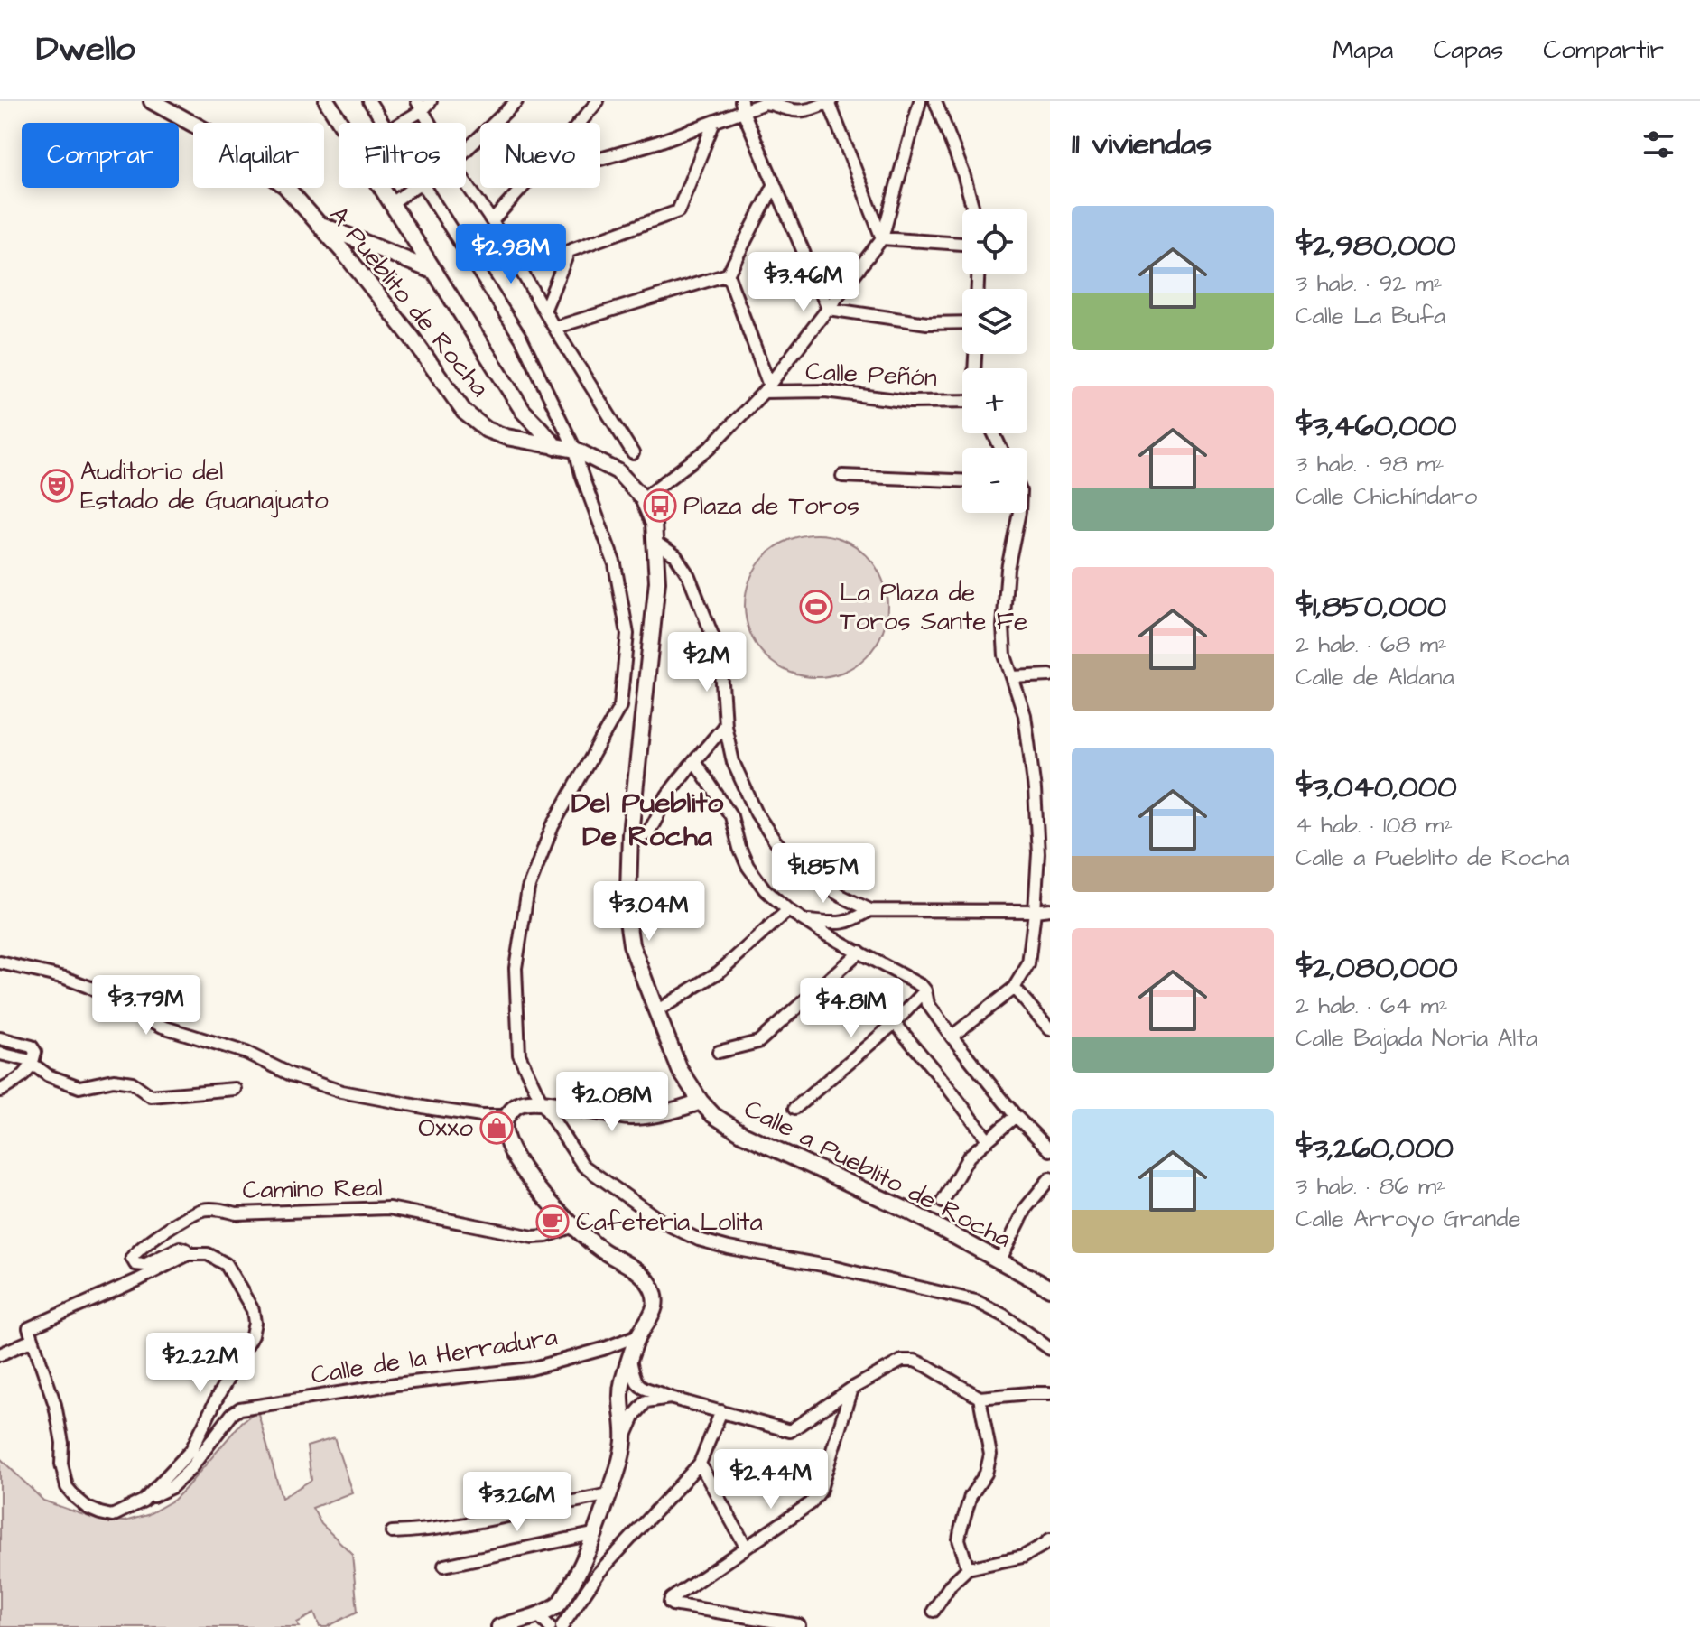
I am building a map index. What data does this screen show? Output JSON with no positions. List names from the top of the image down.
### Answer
{
  "streets": {
    "street": [
      "A Pueblito de Rocha",
      "Calle Peñón",
      "Calle a Pueblito de Rocha",
      "Camino Real",
      "Calle de la Herradura"
    ]
  },
  "crossings": [
    ["A Pueblito de Rocha", "Calle a Pueblito de Rocha"]
  ],
  "districts": ["Del Pueblito De Rocha"],
  "places": {
    "theatre": ["Auditorio del Estado de Guanajuato"],
    "bus stop": ["Plaza de Toros"],
    "sports": ["La Plaza de Toros Sante Fe"],
    "shop": ["Oxxo"],
    "cafe": ["Cafeteria Lolita"]
  },
  "page": {
    "header": "Dwello",
    "nav": ["Mapa", "Capas", "Compartir"],
    "heading": "11 viviendas",
    "chip": [
      "Comprar",
      "Alquilar",
      "Filtros",
      "Nuevo"
    ],
    "list": [
      {
        "name": "$2,980,000",
        "note": "3 hab. · 92 m² · Calle La Bufa"
      },
      {
        "name": "$3,460,000",
        "note": "3 hab. · 98 m² · Calle Chichíndaro"
      },
      {
        "name": "$1,850,000",
        "note": "2 hab. · 68 m² · Calle de Aldana"
      },
      {
        "name": "$3,040,000",
        "note": "4 hab. · 108 m² · Calle a Pueblito de Rocha"
      },
      {
        "name": "$2,080,000",
        "note": "2 hab. · 64 m² · Calle Bajada Noria Alta"
      },
      {
        "name": "$3,260,000",
        "note": "3 hab. · 86 m² · Calle Arroyo Grande"
      }
    ],
    "map_buttons": ["+", "−"],
    "price": [
      "$2.98M",
      "$3.46M",
      "$2M",
      "$1.85M",
      "$3.04M",
      "$3.79M",
      "$4.81M",
      "$2.08M",
      "$2.22M",
      "$2.44M",
      "$3.26M"
    ]
  }
}
